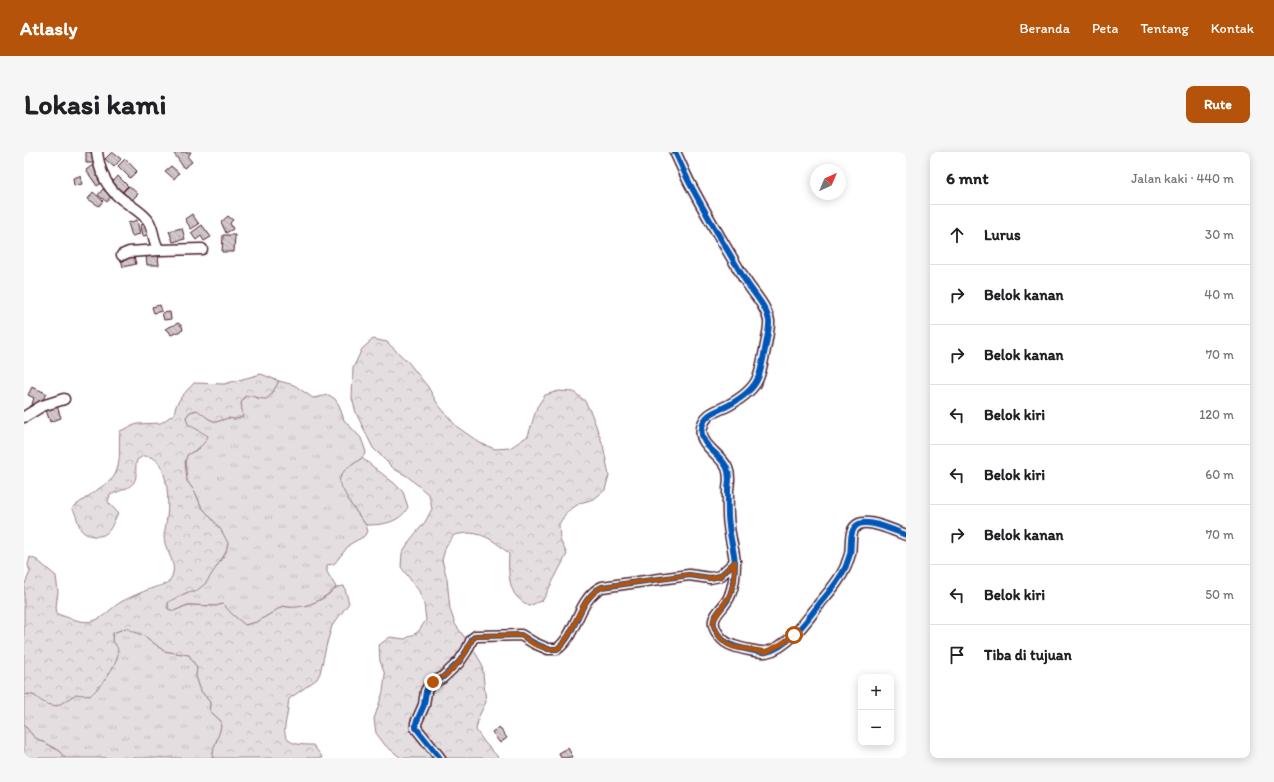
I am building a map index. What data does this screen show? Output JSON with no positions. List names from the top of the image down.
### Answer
{
  "north": "top right",
  "page": {
    "header": "Atlasly",
    "nav": [
      "Beranda",
      "Peta",
      "Tentang",
      "Kontak"
    ],
    "buttons": "Rute",
    "title": "Lokasi kami",
    "heading": ["6 mnt", "Jalan kaki · 440 m"],
    "list": [
      ["Lurus", "30 m"],
      ["Belok kanan", "40 m"],
      ["Belok kanan", "70 m"],
      ["Belok kiri", "120 m"],
      ["Belok kiri", "60 m"],
      ["Belok kanan", "70 m"],
      ["Belok kiri", "50 m"],
      "Tiba di tujuan"
    ],
    "map_buttons": ["+", "−"]
  }
}
